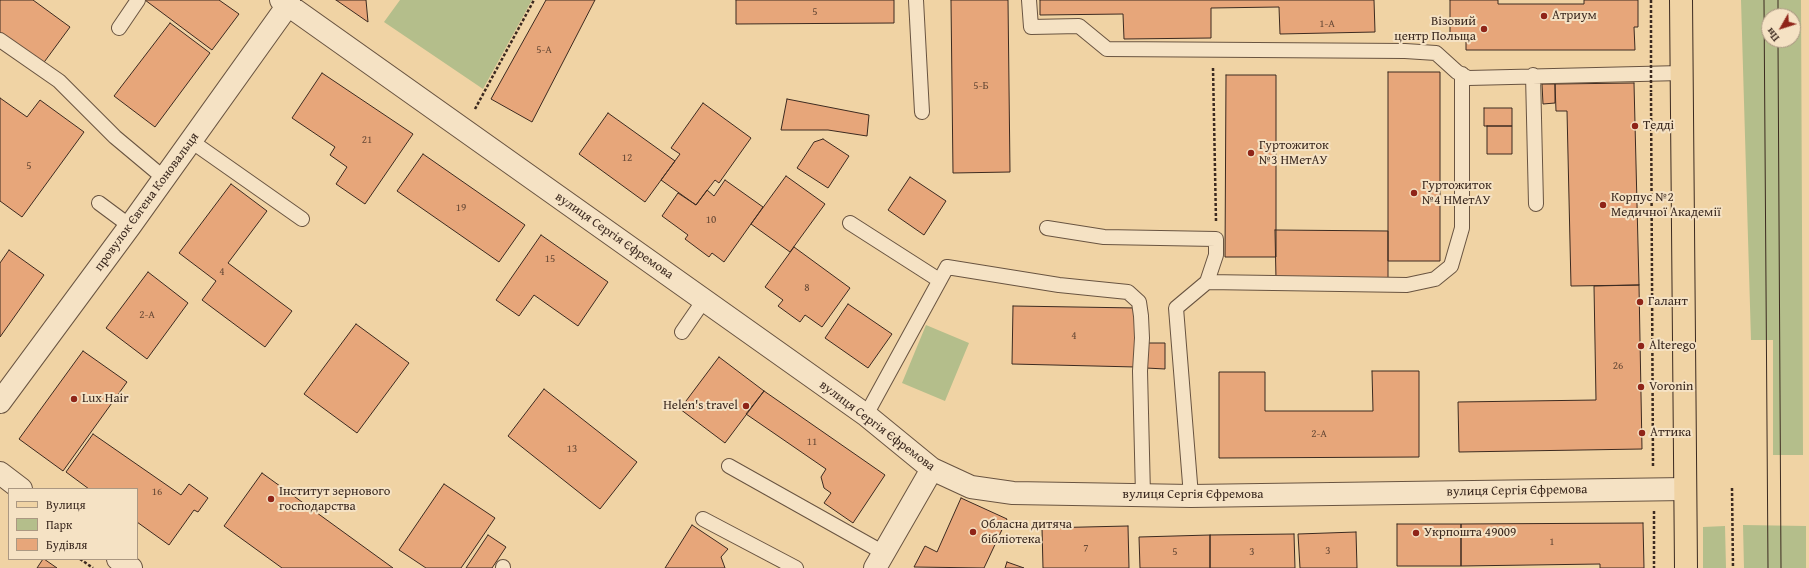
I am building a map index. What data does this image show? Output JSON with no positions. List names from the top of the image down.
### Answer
{
  "streets": {
    "street": ["провулок Євгена Коновальця", "вулиця Сергія Єфремова"]
  },
  "crossings": [
    ["провулок Євгена Коновальця", "вулиця Сергія Єфремова"]
  ],
  "places": [
    "Атриум",
    "Візовий центр Польща",
    "Тедді",
    "Гуртожиток №3 НМетАУ",
    "Гуртожиток №4 НМетАУ",
    "Корпус №2 Медичної Академії",
    "Галант",
    "Alterego",
    "Voronin",
    "Lux Hair",
    "Helen's travel",
    "Аттика",
    "Інститут зернового господарства",
    "Обласна дитяча бібліотека",
    "Укрпошта 49009"
  ],
  "house_numbers": [
    "5",
    "1-А",
    "5-А",
    "5-Б",
    "21",
    "12",
    "5",
    "19",
    "10",
    "15",
    "4",
    "8",
    "2-А",
    "4",
    "26",
    "2-А",
    "11",
    "13",
    "16",
    "1",
    "7",
    "3",
    "5",
    "3"
  ],
  "legend": ["Вулиця", "Парк", "Будівля"],
  "north": "bottom left"
}
